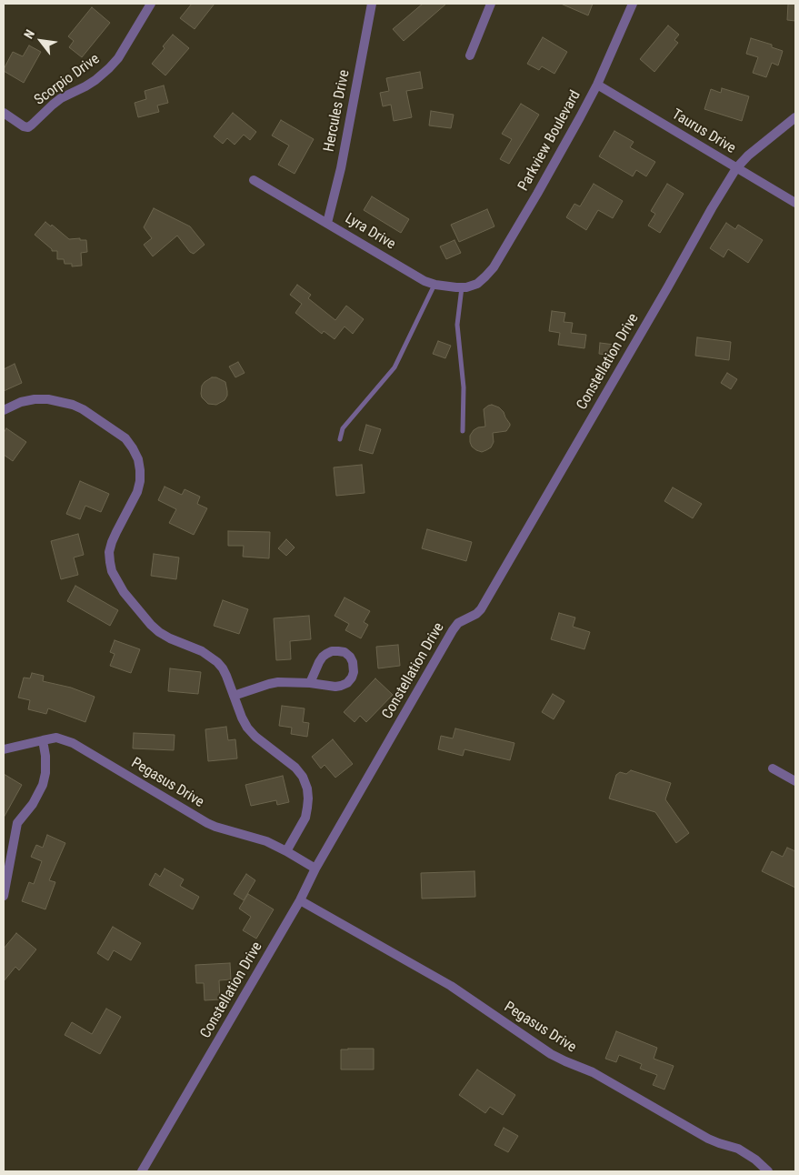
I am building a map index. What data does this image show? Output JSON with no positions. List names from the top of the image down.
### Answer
{
  "streets": {
    "street": [
      "Scorpio Drive",
      "Hercules Drive",
      "Taurus Drive",
      "Parkview Boulevard",
      "Lyra Drive",
      "Constellation Drive",
      "Pegasus Drive"
    ]
  },
  "crossings": [
    ["Hercules Drive", "Lyra Drive"],
    ["Taurus Drive", "Parkview Boulevard"],
    ["Taurus Drive", "Constellation Drive"],
    ["Parkview Boulevard", "Lyra Drive"],
    ["Constellation Drive", "Pegasus Drive"]
  ],
  "north": "top left"
}
